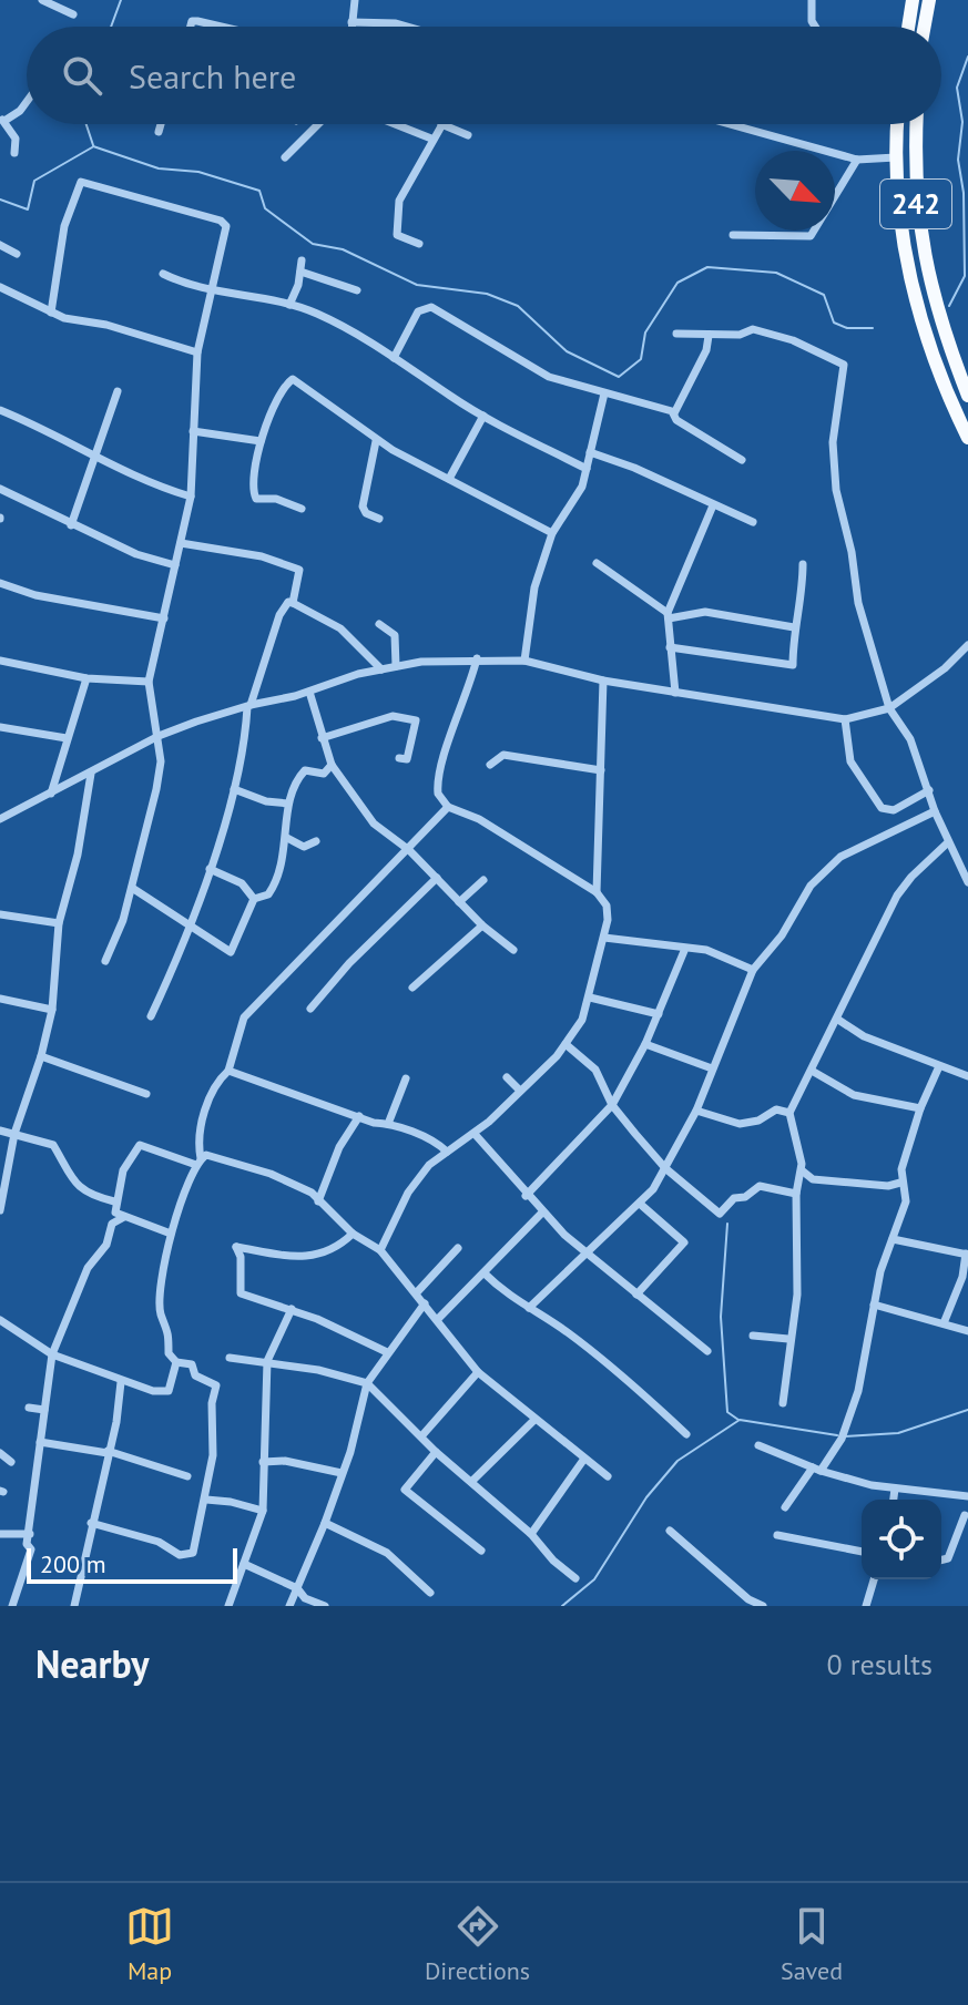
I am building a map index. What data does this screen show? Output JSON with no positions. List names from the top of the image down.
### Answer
{
  "streets": {
    "main road": ["242"]
  },
  "scale_bar": "200 m",
  "north": "bottom right",
  "page": {
    "search": "Search here",
    "scale": "200 m",
    "heading": ["Nearby", "0 results"],
    "nav": ["Map", "Directions", "Saved"]
  }
}
